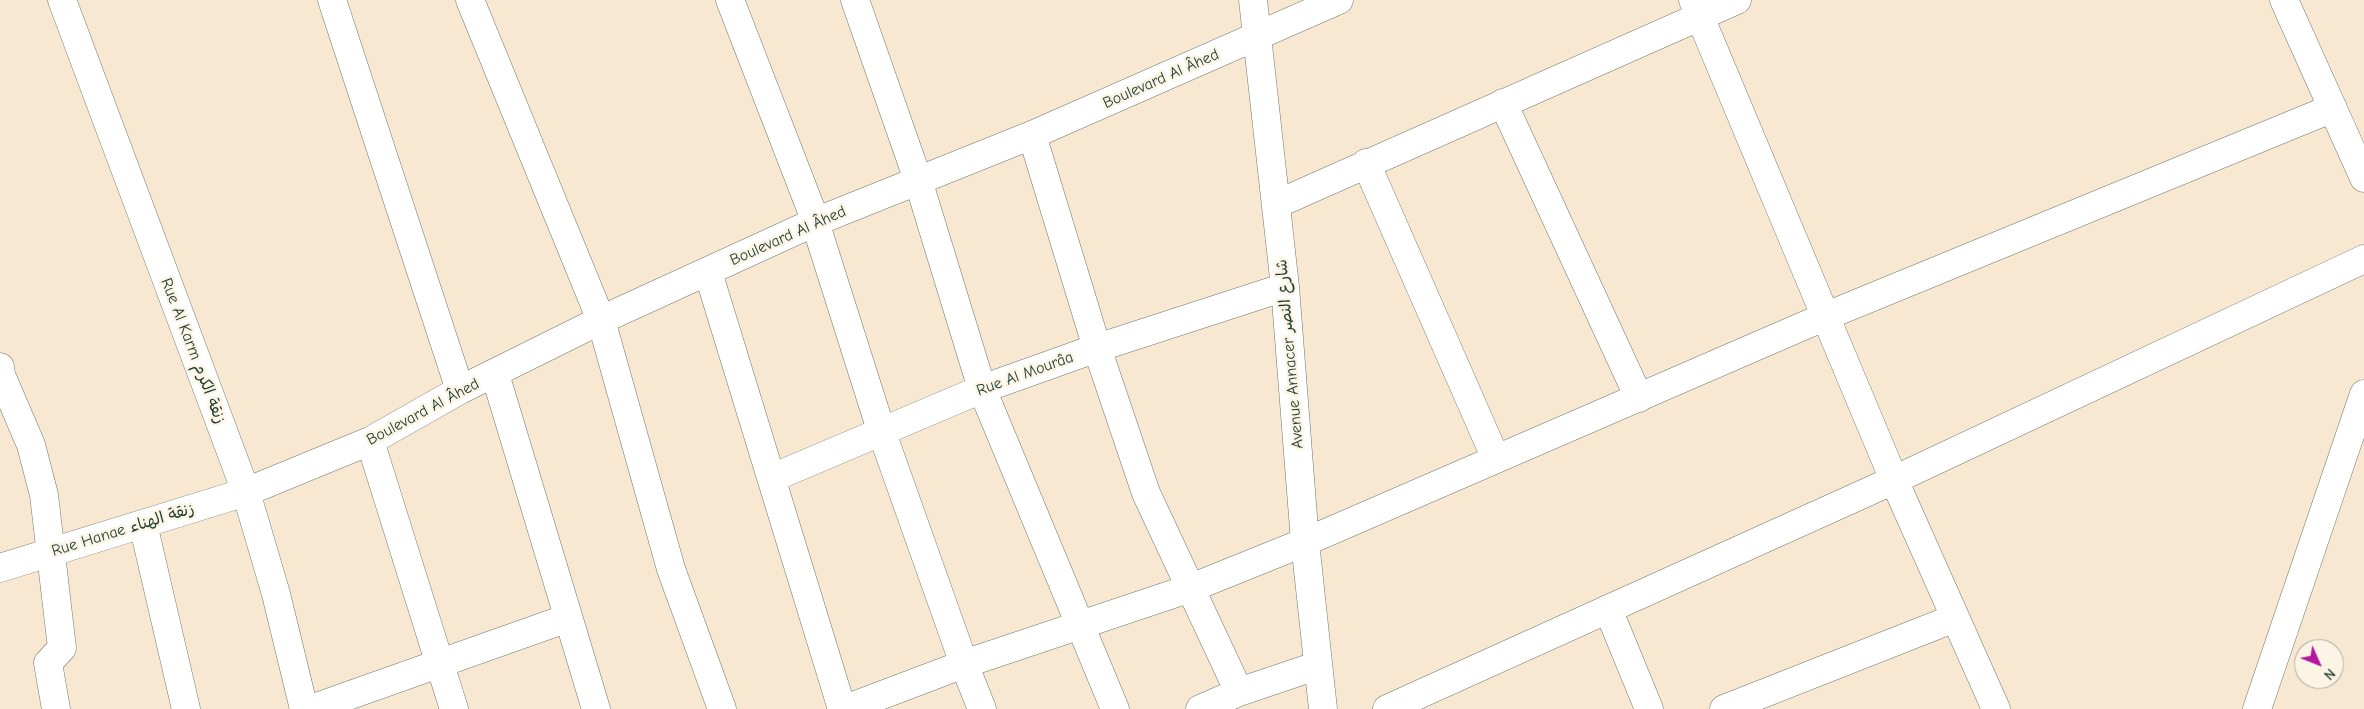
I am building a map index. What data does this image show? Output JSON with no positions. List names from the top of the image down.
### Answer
{
  "streets": {
    "street": [
      "Boulevard Al Âhed",
      "Rue Al Karm زنقة الكرم",
      "Avenue Annacer شارع النصر",
      "Rue Al Mourâa",
      "Rue Hanae زنقة الهناء"
    ]
  },
  "crossings": [
    ["Boulevard Al Âhed", "Rue Al Karm زنقة الكرم"],
    ["Boulevard Al Âhed", "Avenue Annacer شارع النصر"],
    ["Boulevard Al Âhed", "Rue Hanae زنقة الهناء"],
    ["Rue Al Karm زنقة الكرم", "Rue Hanae زنقة الهناء"],
    ["Avenue Annacer شارع النصر", "Rue Al Mourâa"]
  ],
  "north": "bottom right"
}
